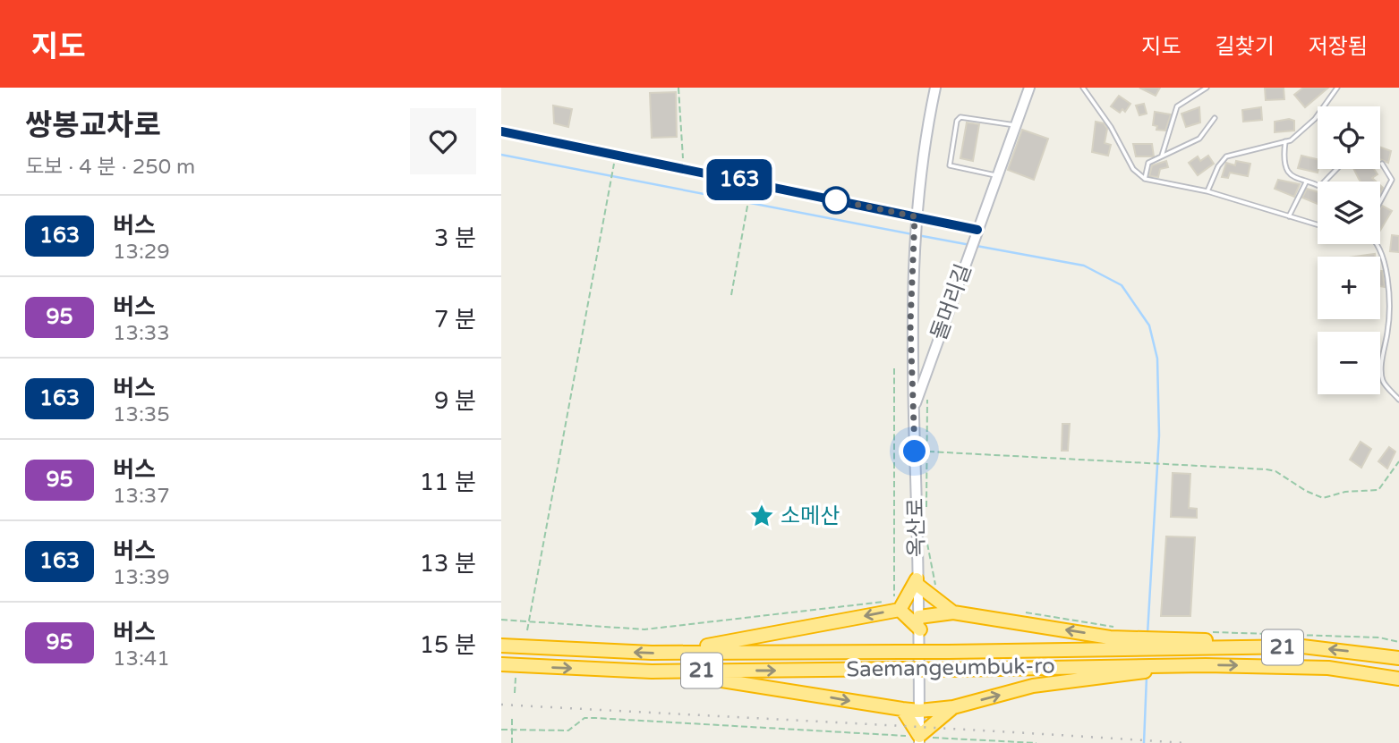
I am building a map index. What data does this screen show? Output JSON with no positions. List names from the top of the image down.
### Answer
{
  "streets": {
    "highway": ["21", "Saemangeumbuk-ro"],
    "street": ["돌머리길", "옥산로"]
  },
  "crossings": [
    ["돌머리길", "옥산로"],
    ["21", "Saemangeumbuk-ro"]
  ],
  "places": {
    "place": ["소메산"]
  },
  "lines": ["bus line 163"],
  "page": {
    "header": "지도",
    "nav": ["지도", "길찾기", "저장됨"],
    "heading": ["쌍봉교차로", "도보 · 4 분 · 250 m"],
    "on_map": "163",
    "map_buttons": ["+", "−"],
    "list": [
      {
        "mark": "163",
        "name": "버스",
        "note": "13:29",
        "value": "3 분"
      },
      {
        "mark": "95",
        "name": "버스",
        "note": "13:33",
        "value": "7 분"
      },
      {
        "mark": "163",
        "name": "버스",
        "note": "13:35",
        "value": "9 분"
      },
      {
        "mark": "95",
        "name": "버스",
        "note": "13:37",
        "value": "11 분"
      },
      {
        "mark": "163",
        "name": "버스",
        "note": "13:39",
        "value": "13 분"
      },
      {
        "mark": "95",
        "name": "버스",
        "note": "13:41",
        "value": "15 분"
      }
    ]
  }
}
